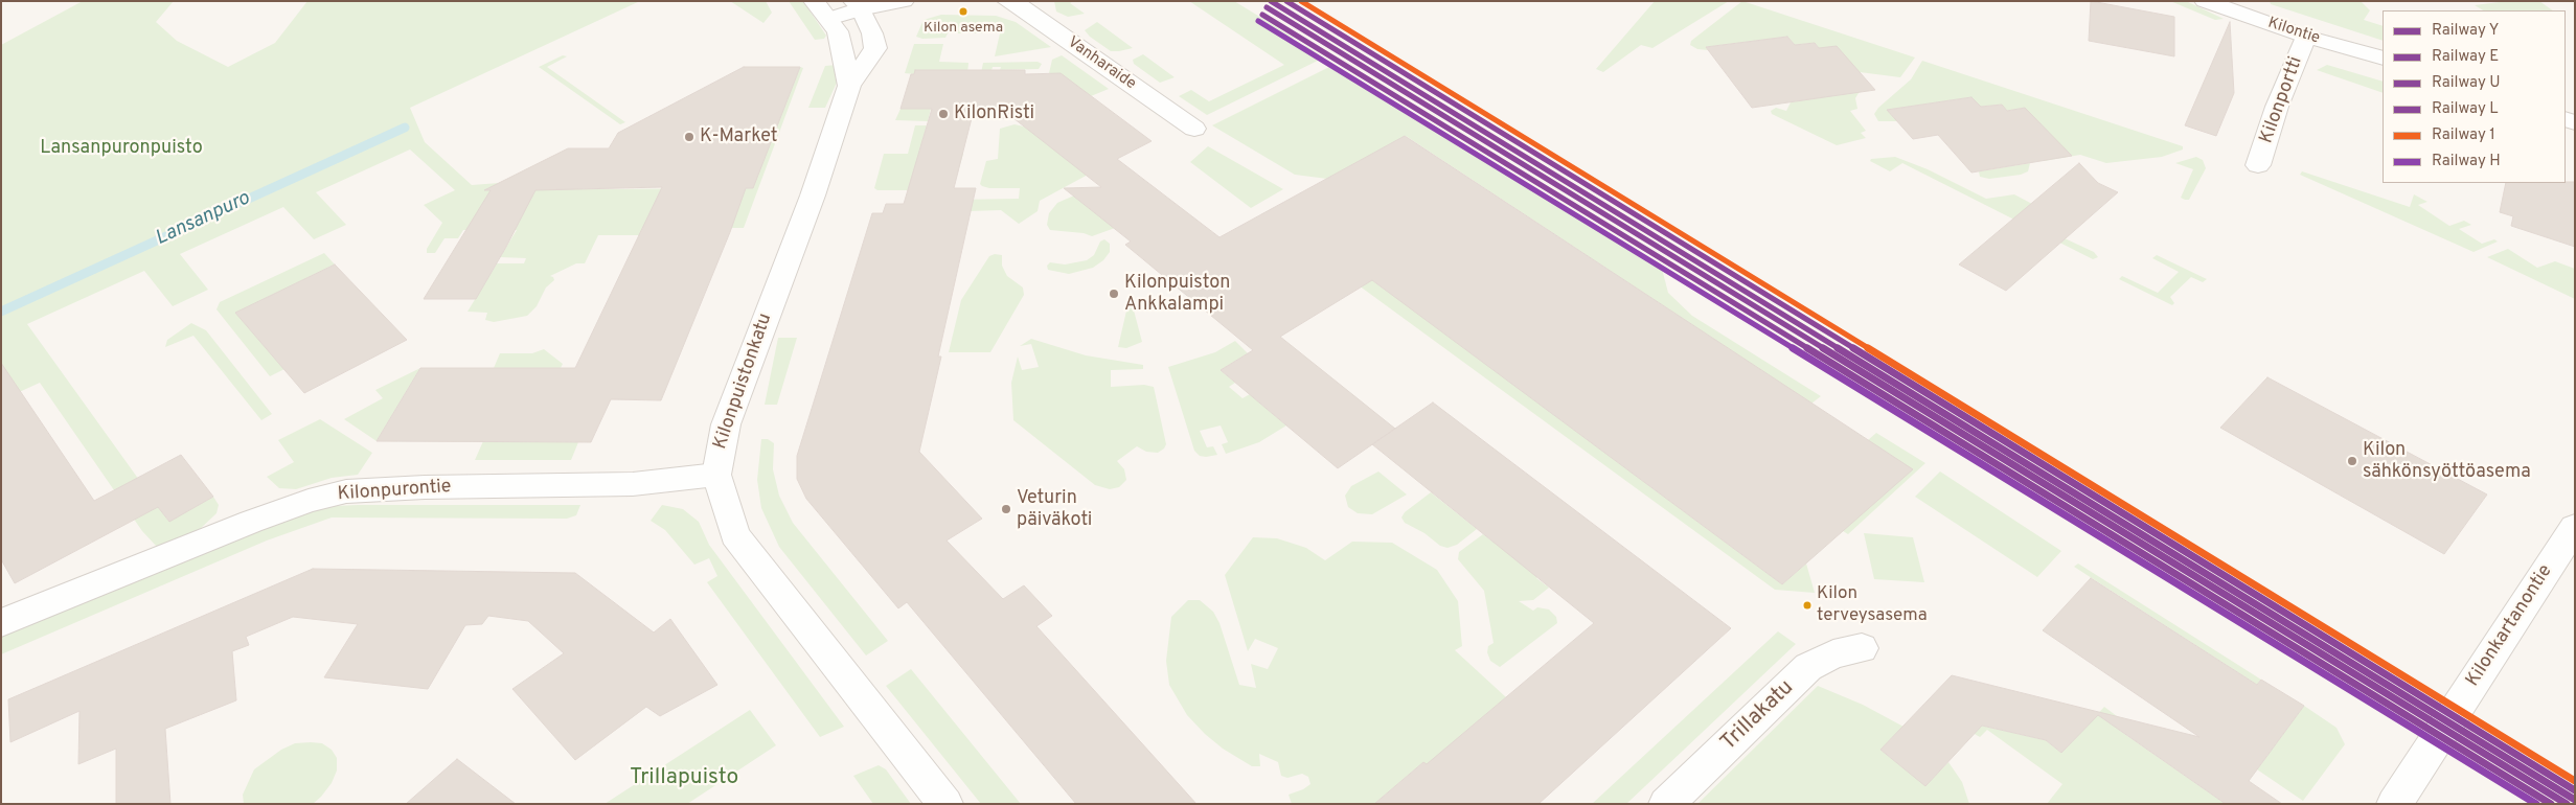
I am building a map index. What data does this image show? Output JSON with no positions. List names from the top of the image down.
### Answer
{
  "streets": {
    "street": [
      "Kilontie",
      "Vanharaide",
      "Kilonportti",
      "Kilonpuistonkatu",
      "Kilonpurontie",
      "Kilonkartanontie",
      "Trillakatu"
    ]
  },
  "crossings": [
    ["Kilontie", "Kilonportti"],
    ["Kilonpuistonkatu", "Kilonpurontie"]
  ],
  "water": ["Lansanpuro"],
  "parks": ["Lansanpuronpuisto", "Trillapuisto"],
  "places": [
    "Kilon asema",
    "KilonRisti",
    "K-Market",
    "Kilonpuiston Ankkalampi",
    "Kilon sähkönsyöttöasema",
    "Veturin päiväkoti",
    "Kilon terveysasema"
  ],
  "lines": [
    "rail line Y",
    "rail line U",
    "rail line 1",
    "rail line E",
    "rail line L",
    "rail line H"
  ],
  "legend": [
    "Railway Y",
    "Railway E",
    "Railway U",
    "Railway L",
    "Railway 1",
    "Railway H"
  ]
}
